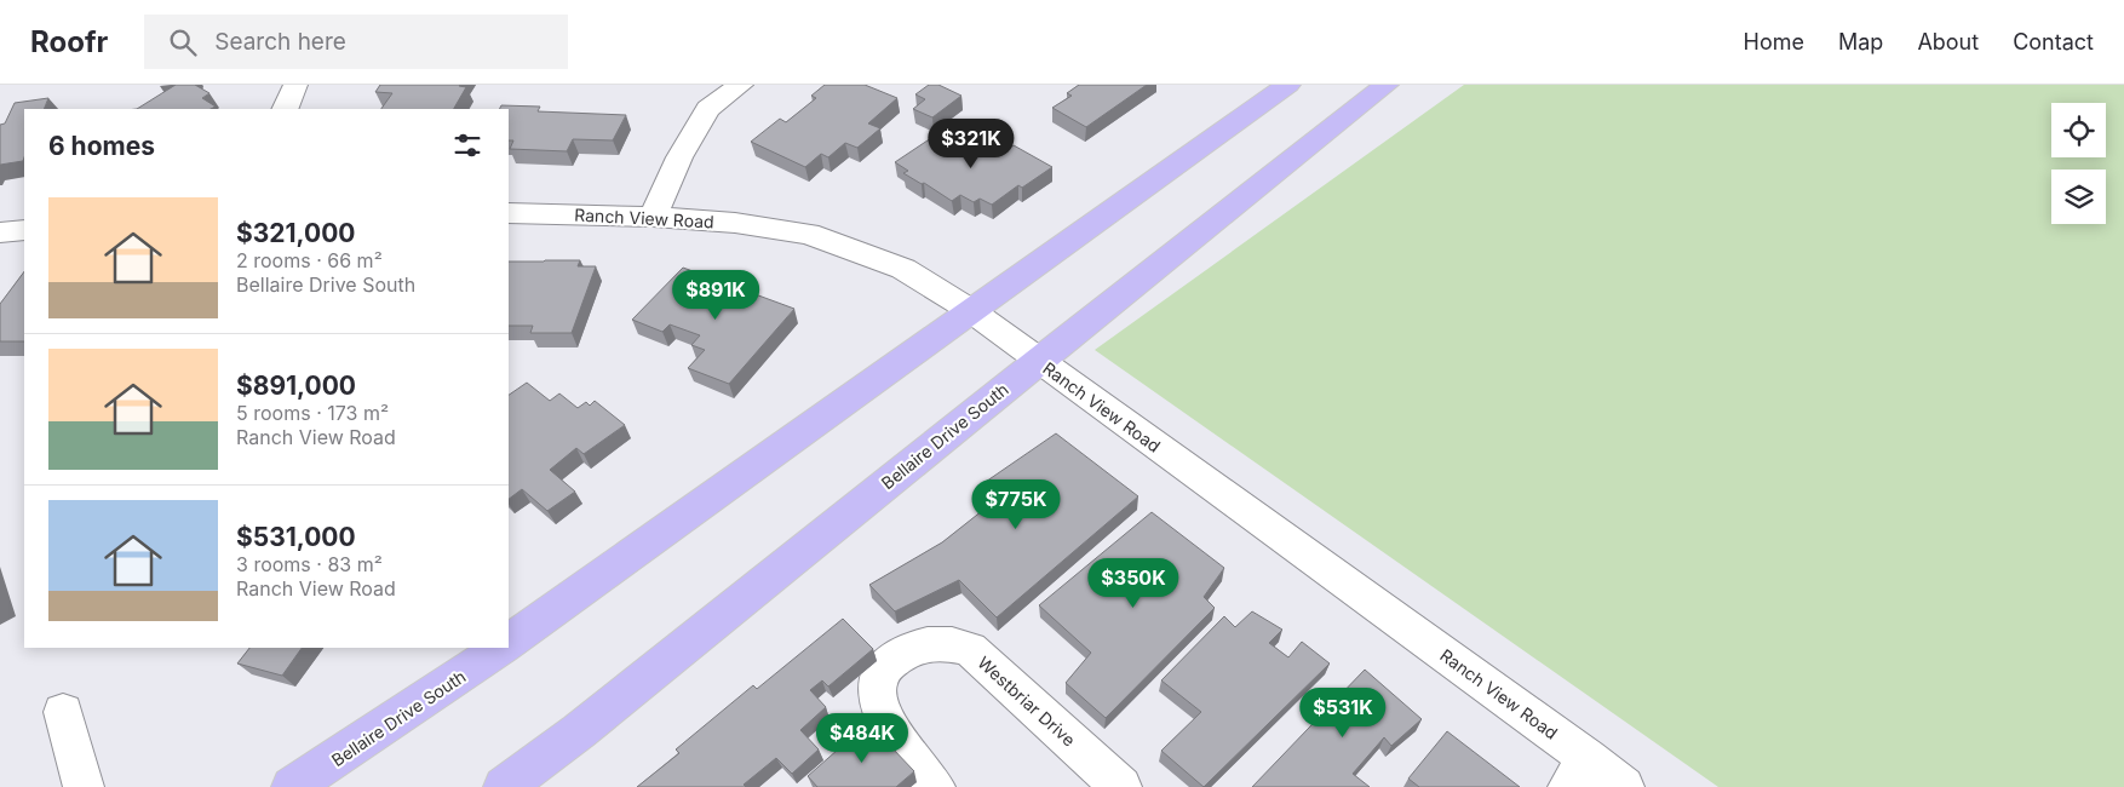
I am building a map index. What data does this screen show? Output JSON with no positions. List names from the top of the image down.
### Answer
{
  "streets": {
    "main road": ["Bellaire Drive South"],
    "street": ["Ranch View Road", "Westbriar Drive"]
  },
  "crossings": [
    ["Ranch View Road", "Bellaire Drive South"]
  ],
  "page": {
    "header": "Roofr",
    "search": "Search here",
    "nav": [
      "Home",
      "Map",
      "About",
      "Contact"
    ],
    "heading": "6 homes",
    "price": [
      "$321K",
      "$891K",
      "$775K",
      "$350K",
      "$531K",
      "$484K"
    ],
    "list": [
      {
        "name": "$321,000",
        "note": "2 rooms · 66 m² · Bellaire Drive South"
      },
      {
        "name": "$891,000",
        "note": "5 rooms · 173 m² · Ranch View Road"
      },
      {
        "name": "$531,000",
        "note": "3 rooms · 83 m² · Ranch View Road"
      }
    ]
  }
}
